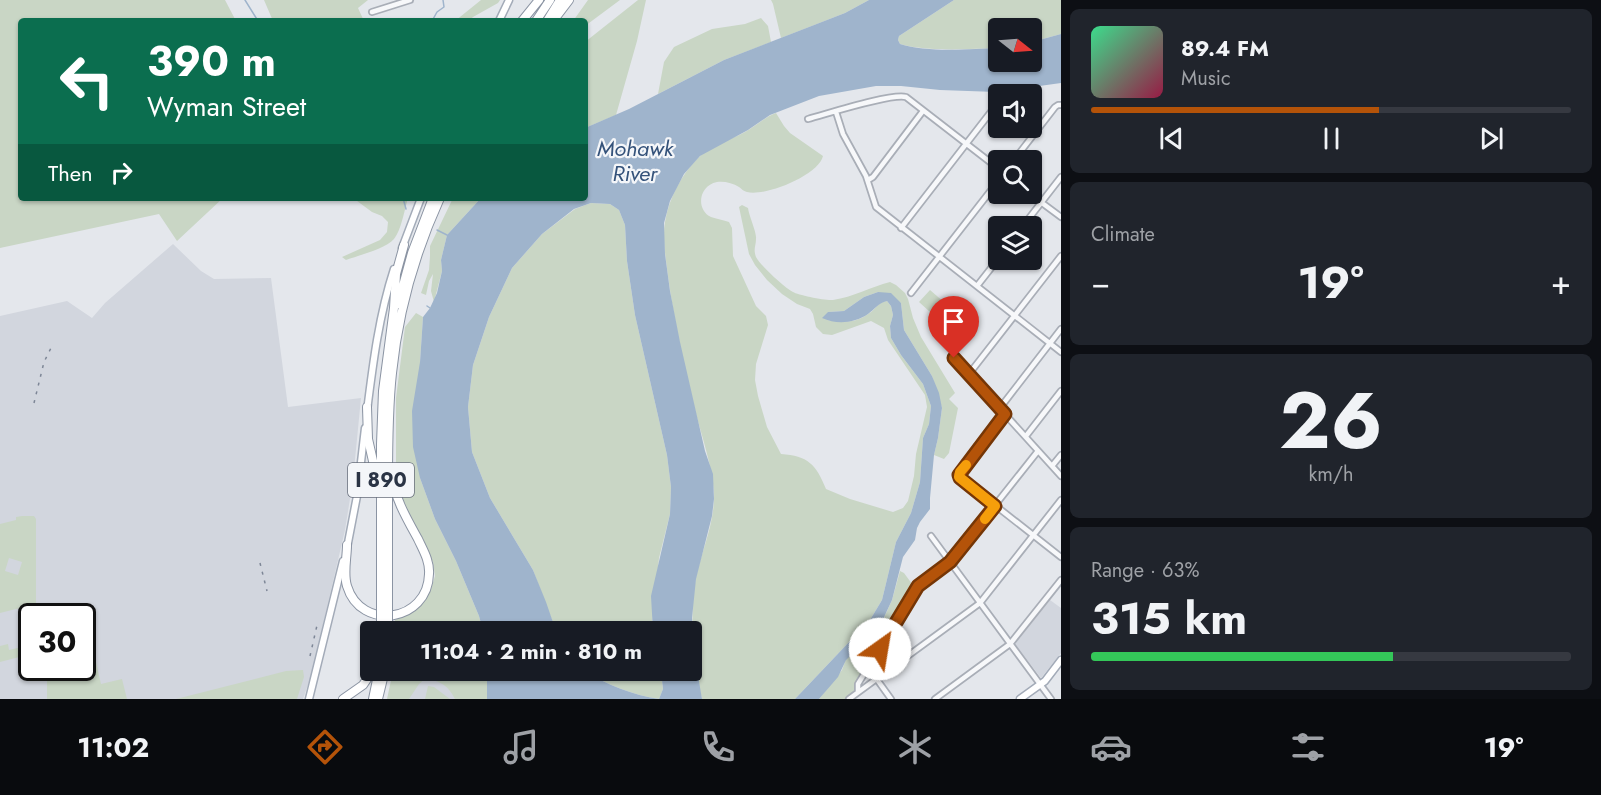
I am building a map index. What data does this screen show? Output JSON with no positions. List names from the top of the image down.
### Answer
{
  "streets": {
    "highway": ["I 890"]
  },
  "water": ["Mohawk River"],
  "north": "right",
  "page": {
    "turn": ["390 m", "Wyman Street"],
    "song": ["89.4 FM", "Music"],
    "then": "Then",
    "tile": [
      "Climate",
      ["26", "km/h"],
      ["Range · 63%", "315 km"]
    ],
    "heat": ["−", "19°", "+"],
    "limit": "30",
    "trip": "11:04 · 2 min · 810 m",
    "tabs": ["11:02", "19°"]
  }
}
